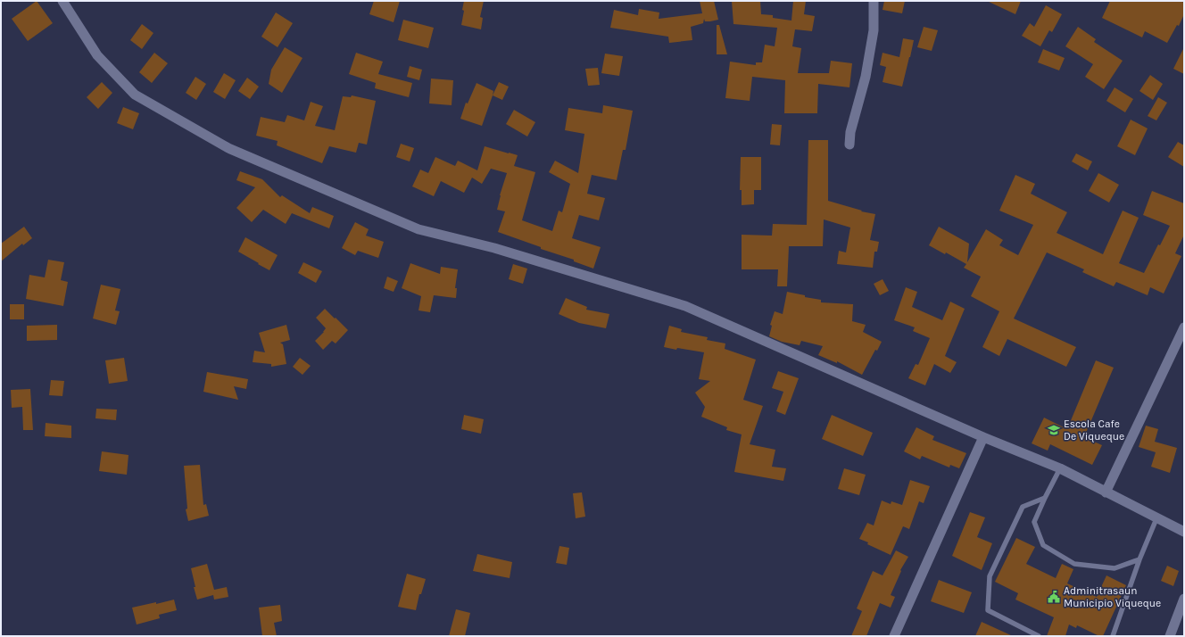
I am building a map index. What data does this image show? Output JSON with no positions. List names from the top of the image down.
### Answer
{
  "places": {
    "school or university": ["Escola Cafe De Viqueque"],
    "public building": ["Adminitrasaun Municipio Viqueque"]
  }
}
